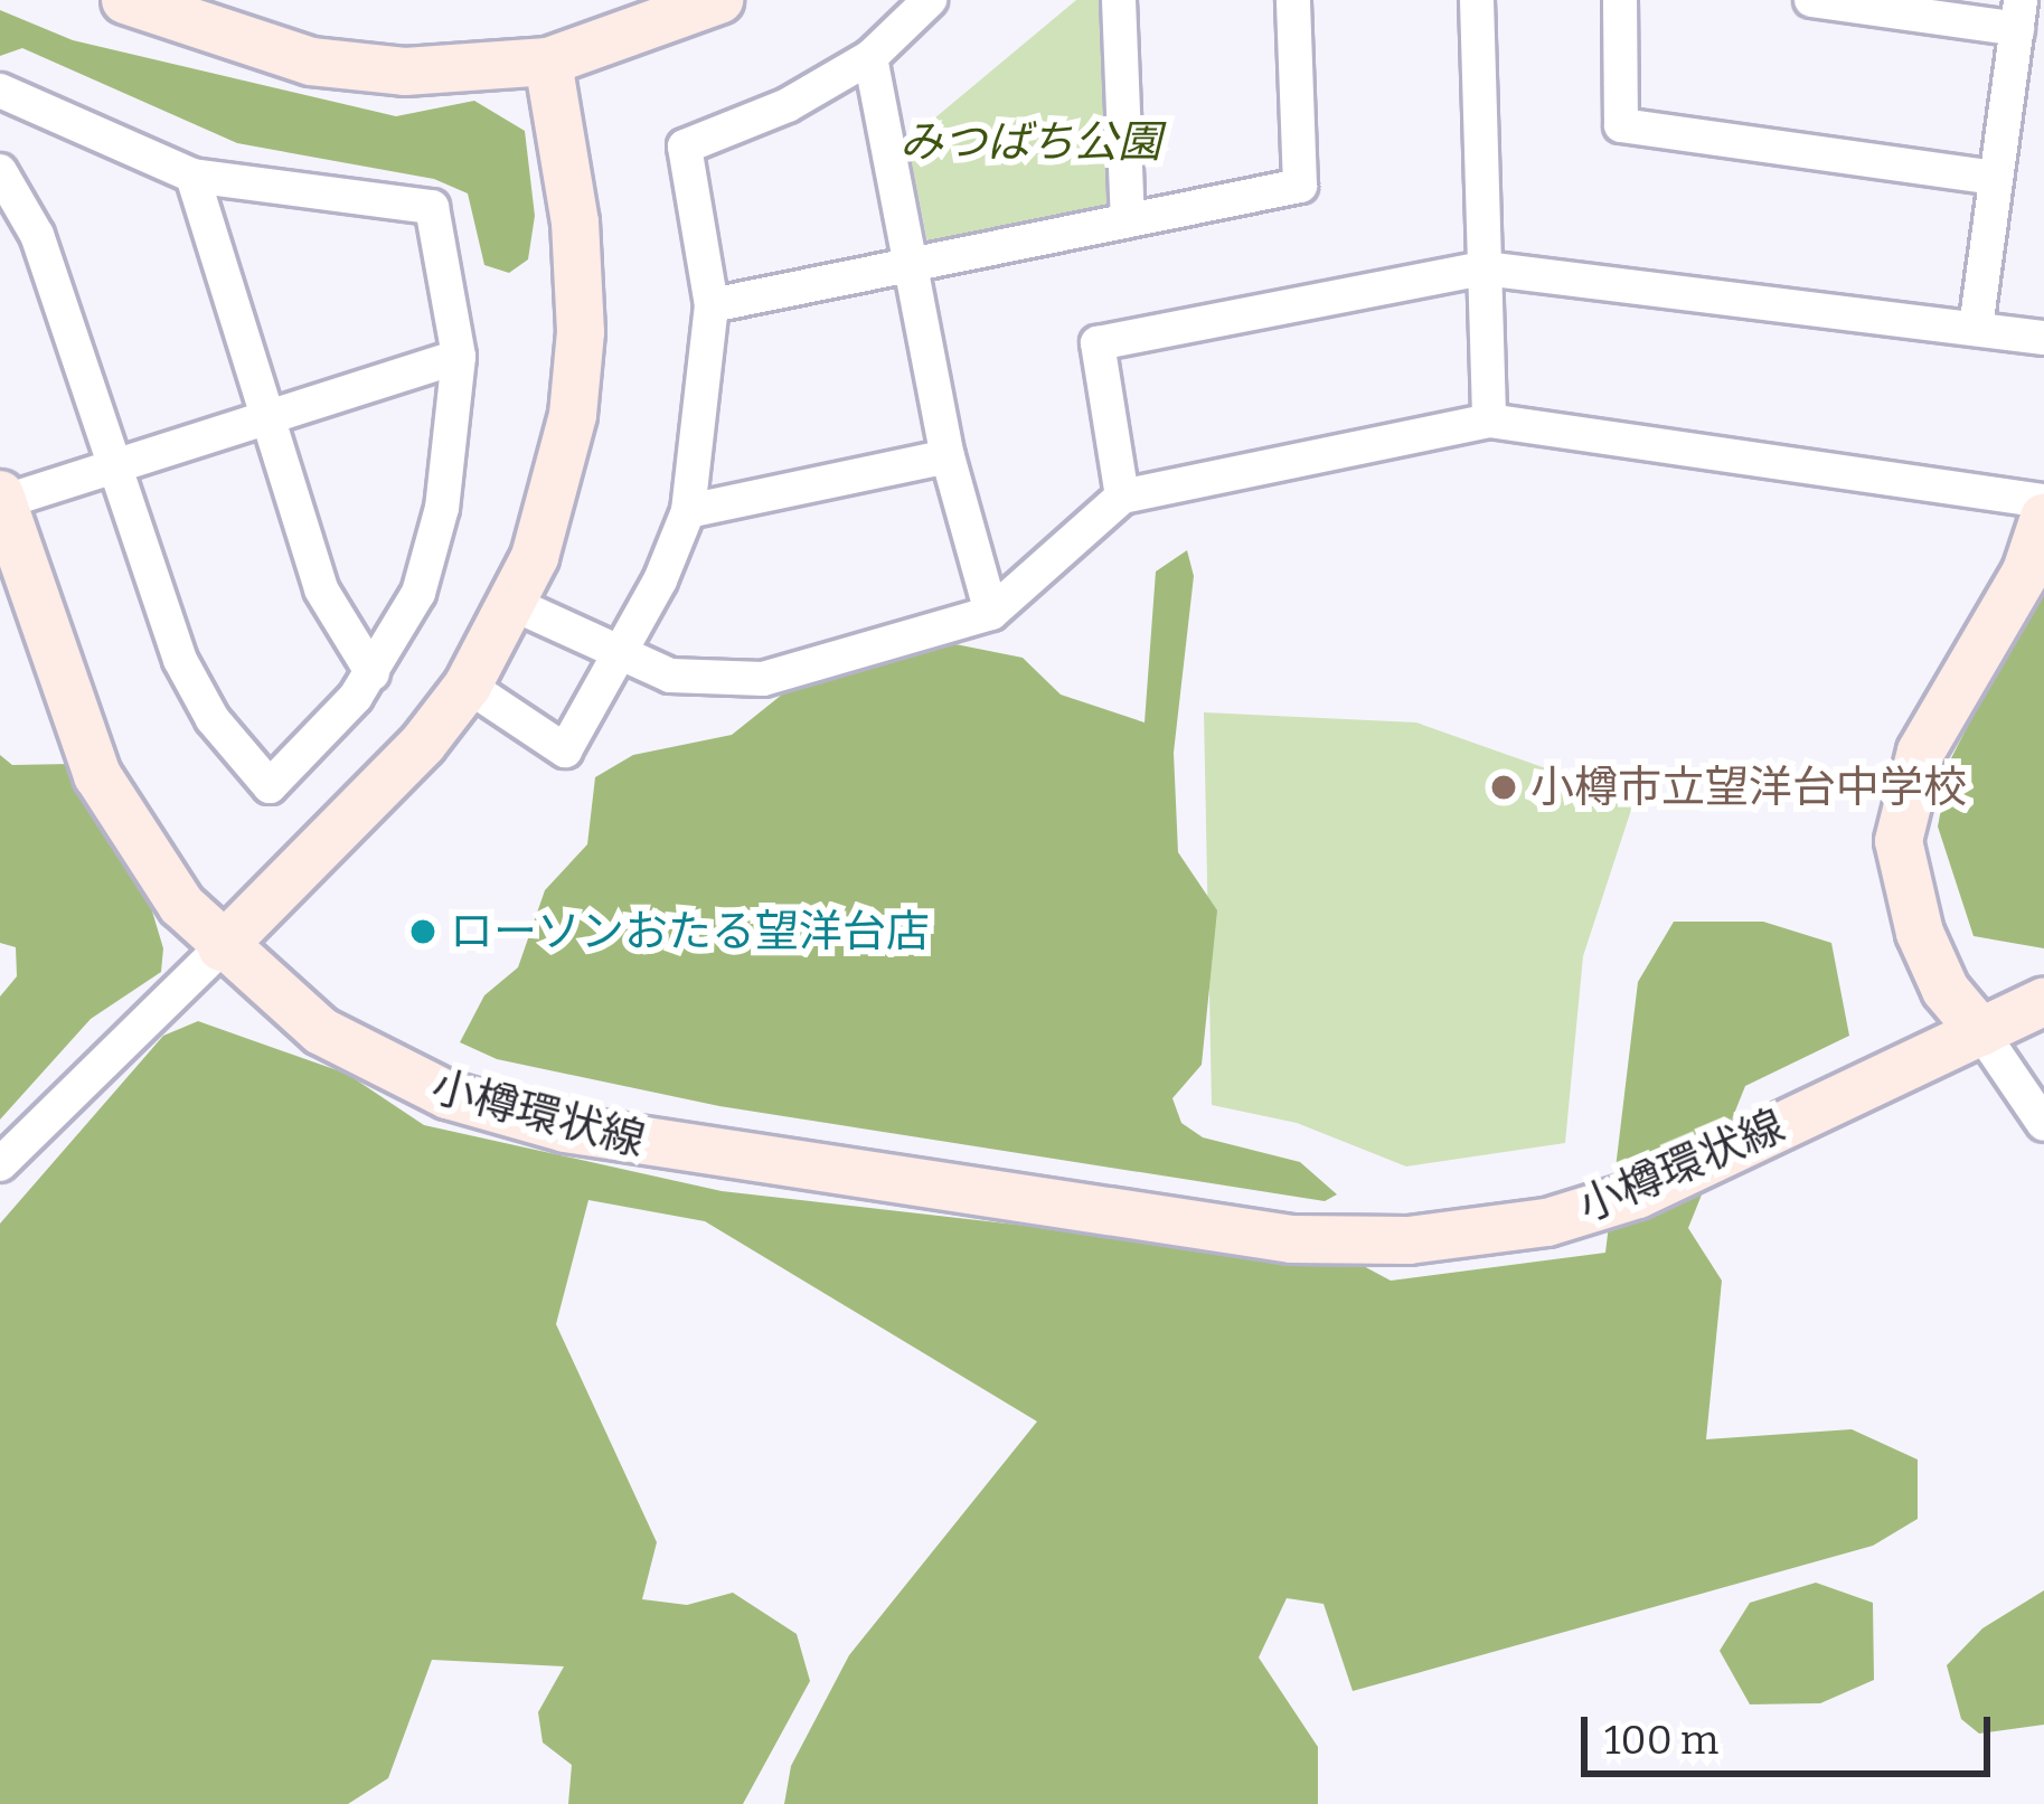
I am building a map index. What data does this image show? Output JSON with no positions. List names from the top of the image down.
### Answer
{
  "streets": {
    "main road": ["小樽環状線"]
  },
  "parks": ["みつばち公園"],
  "places": ["小樽市立望洋台中学校", "ローソンおたる望洋台店"],
  "scale_bar": "100 m"
}
